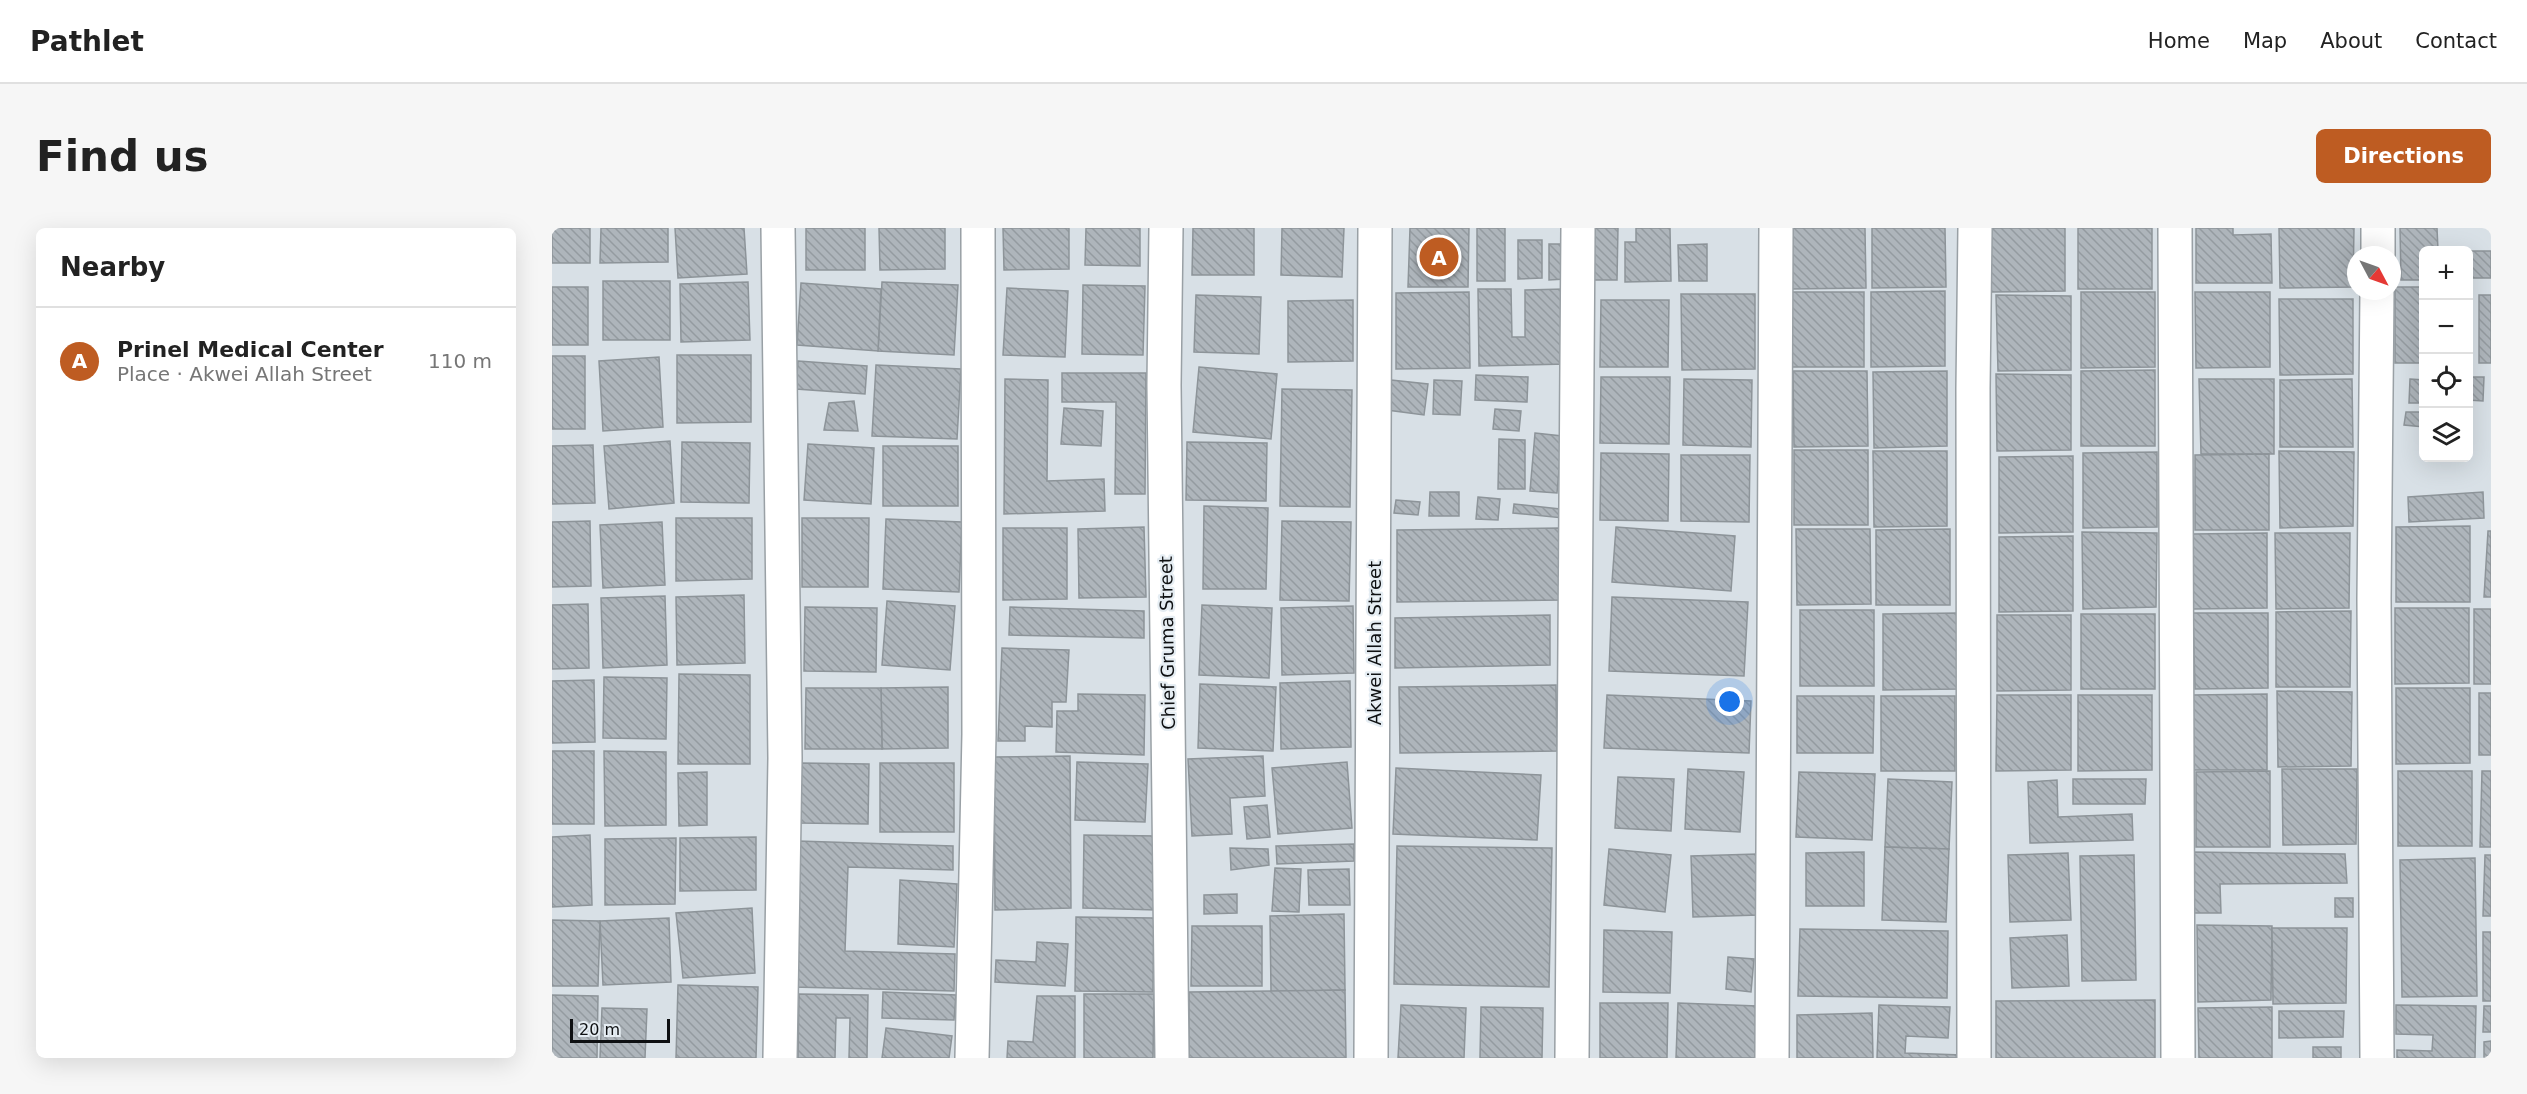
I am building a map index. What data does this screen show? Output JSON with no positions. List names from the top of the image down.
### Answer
{
  "streets": {
    "street": ["Chief Gruma Street", "Akwei Allah Street"]
  },
  "scale_bar": "20 m",
  "north": "bottom right",
  "page": {
    "header": "Pathlet",
    "nav": [
      "Home",
      "Map",
      "About",
      "Contact"
    ],
    "buttons": "Directions",
    "title": "Find us",
    "heading": "Nearby",
    "pins": "A",
    "map_buttons": ["+", "−"],
    "list": [
      {
        "mark": "A",
        "name": "Prinel Medical Center",
        "note": "Place · Akwei Allah Street",
        "value": "110 m"
      }
    ],
    "scale": "20 m"
  }
}
